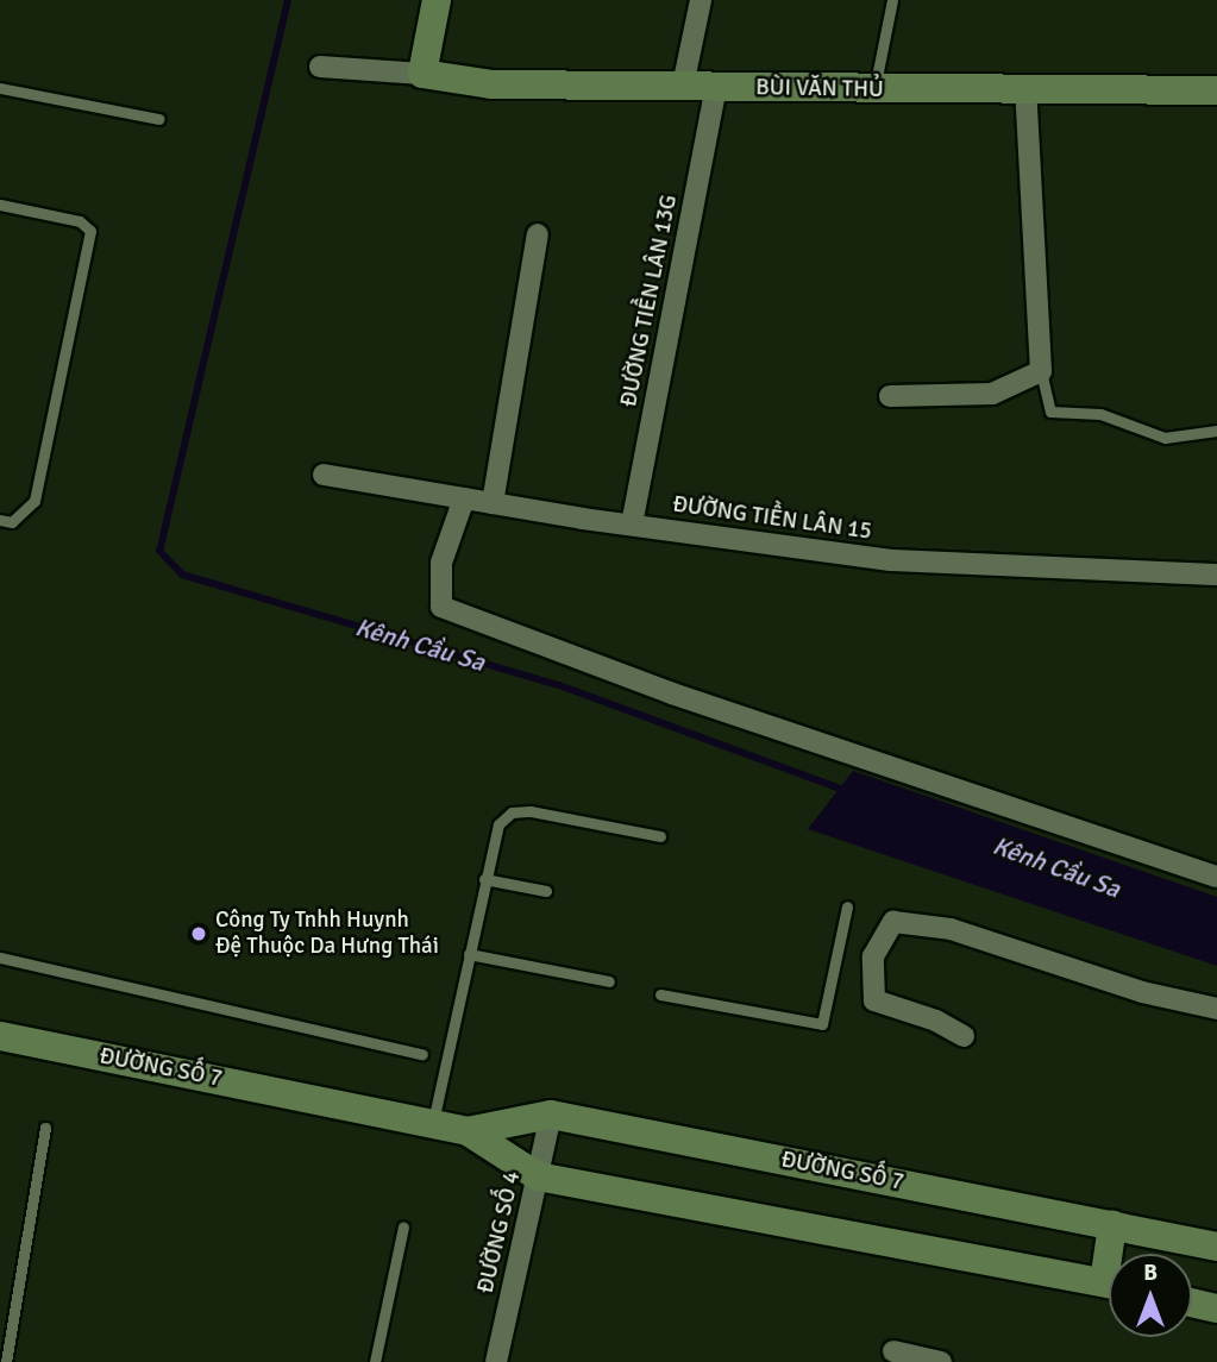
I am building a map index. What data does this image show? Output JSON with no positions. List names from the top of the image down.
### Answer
{
  "streets": {
    "street": [
      "BÙI VĂN THỦ",
      "ĐƯỜNG TIỀN LÂN 13G",
      "ĐƯỜNG TIỀN LÂN 15",
      "ĐƯỜNG SỐ 7",
      "ĐƯỜNG SỐ 4"
    ]
  },
  "crossings": [
    ["BÙI VĂN THỦ", "ĐƯỜNG TIỀN LÂN 13G"],
    ["ĐƯỜNG TIỀN LÂN 13G", "ĐƯỜNG TIỀN LÂN 15"],
    ["ĐƯỜNG SỐ 7", "ĐƯỜNG SỐ 4"]
  ],
  "water": ["Kênh Cầu Sa"],
  "places": ["Công Ty Tnhh Huynh Đệ Thuộc Da Hưng Thái"],
  "north": "top"
}
